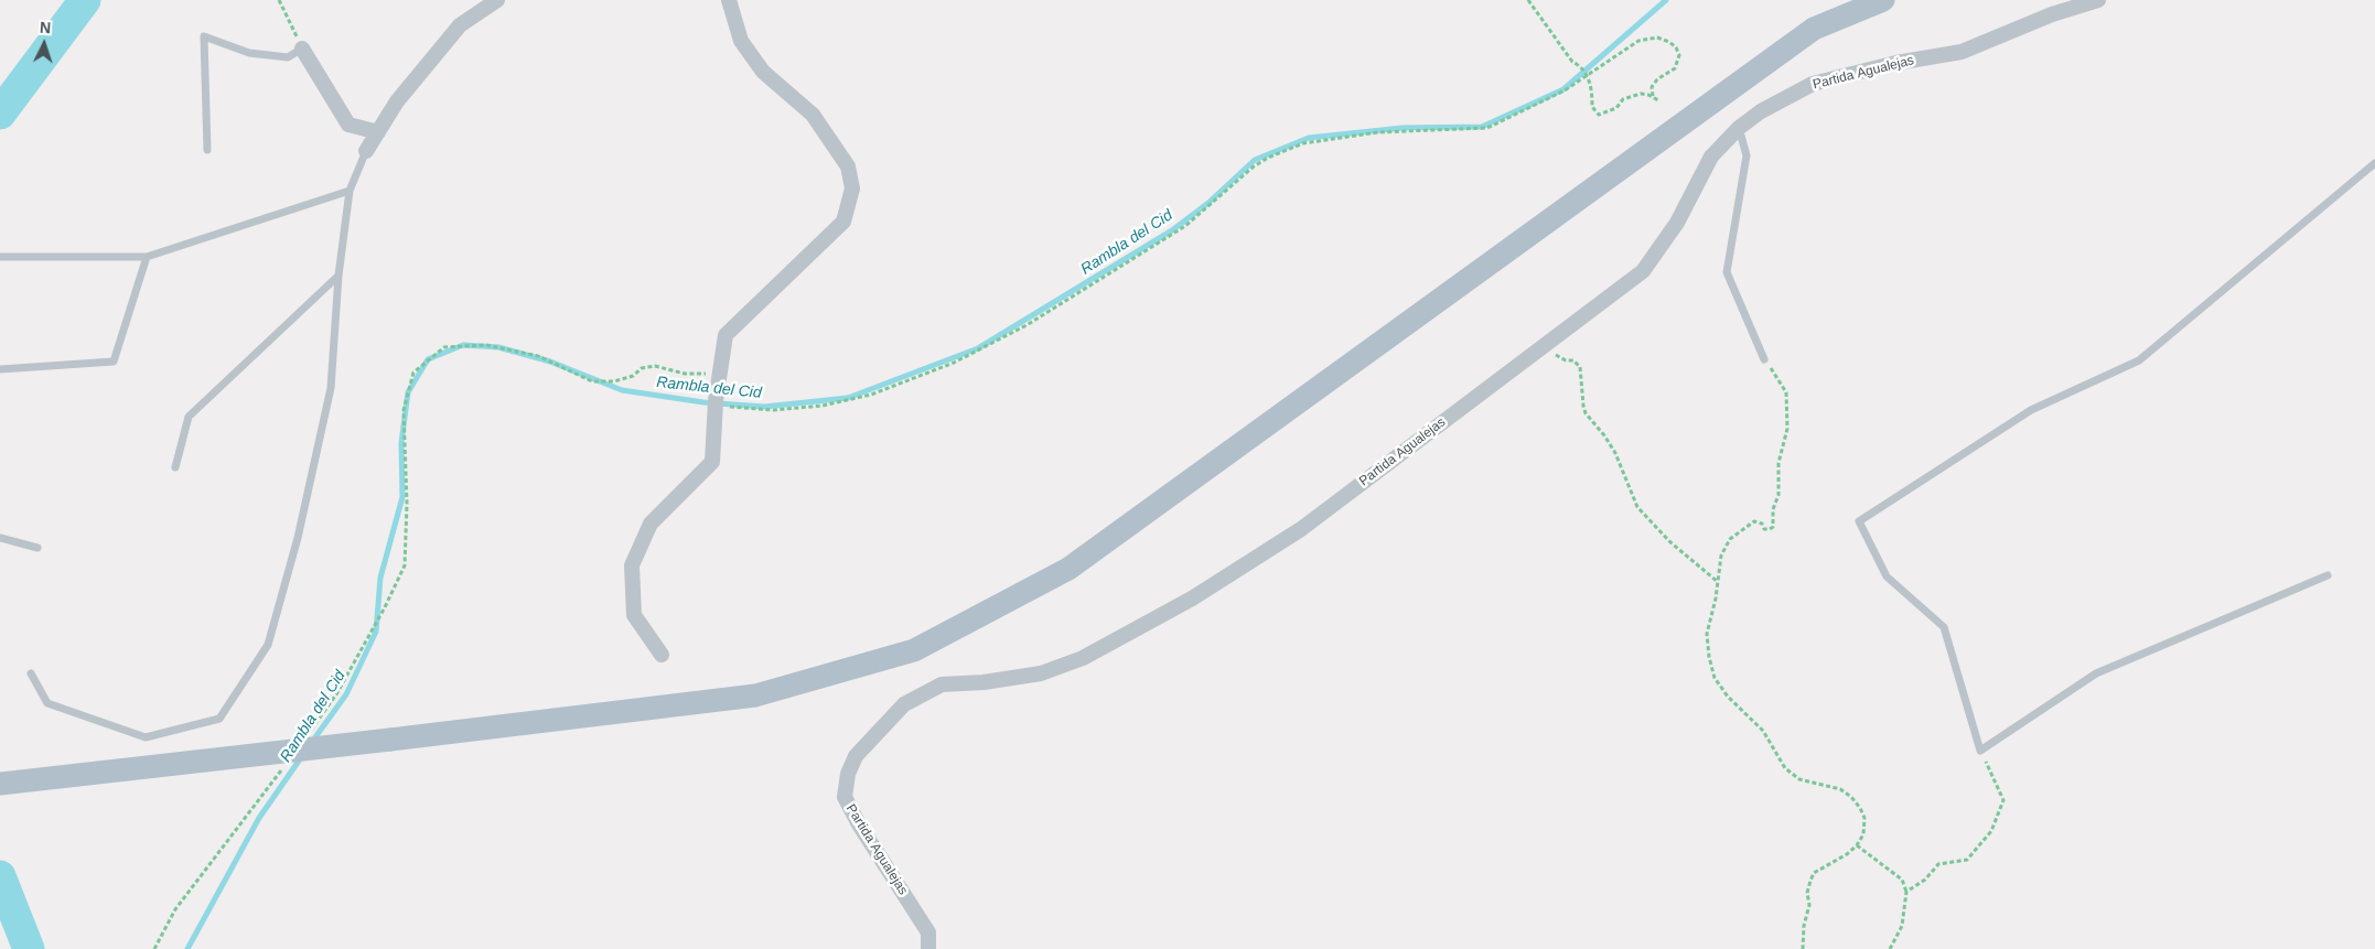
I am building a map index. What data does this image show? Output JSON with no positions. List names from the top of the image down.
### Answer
{
  "streets": {
    "street": ["Partida Agualejas"]
  },
  "water": ["Rambla del Cid"],
  "north": "top"
}
